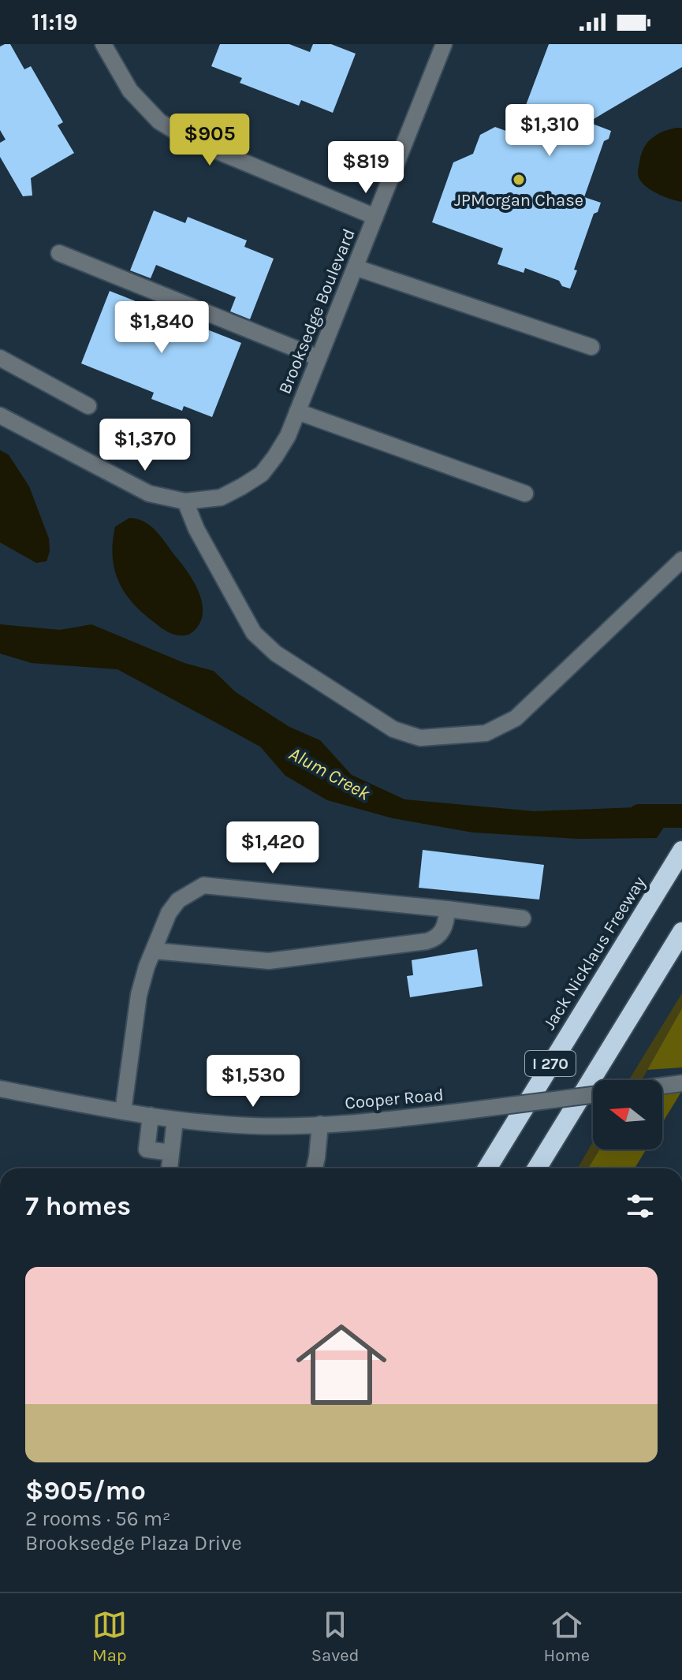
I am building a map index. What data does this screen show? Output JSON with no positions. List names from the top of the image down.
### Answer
{
  "streets": {
    "highway": ["Jack Nicklaus Freeway", "I 270"],
    "street": ["Brooksedge Boulevard", "Cooper Road"]
  },
  "water": ["Alum Creek"],
  "places": ["JPMorgan Chase"],
  "north": "left",
  "page": {
    "status": "11:19",
    "price": [
      "$1,310",
      "$905",
      "$819",
      "$1,840",
      "$1,370",
      "$1,420",
      "$1,530"
    ],
    "heading": "7 homes",
    "list": [
      {
        "name": "$905/mo",
        "note": "2 rooms · 56 m² · Brooksedge Plaza Drive"
      }
    ],
    "tabs": ["Map", "Saved", "Home"]
  }
}
